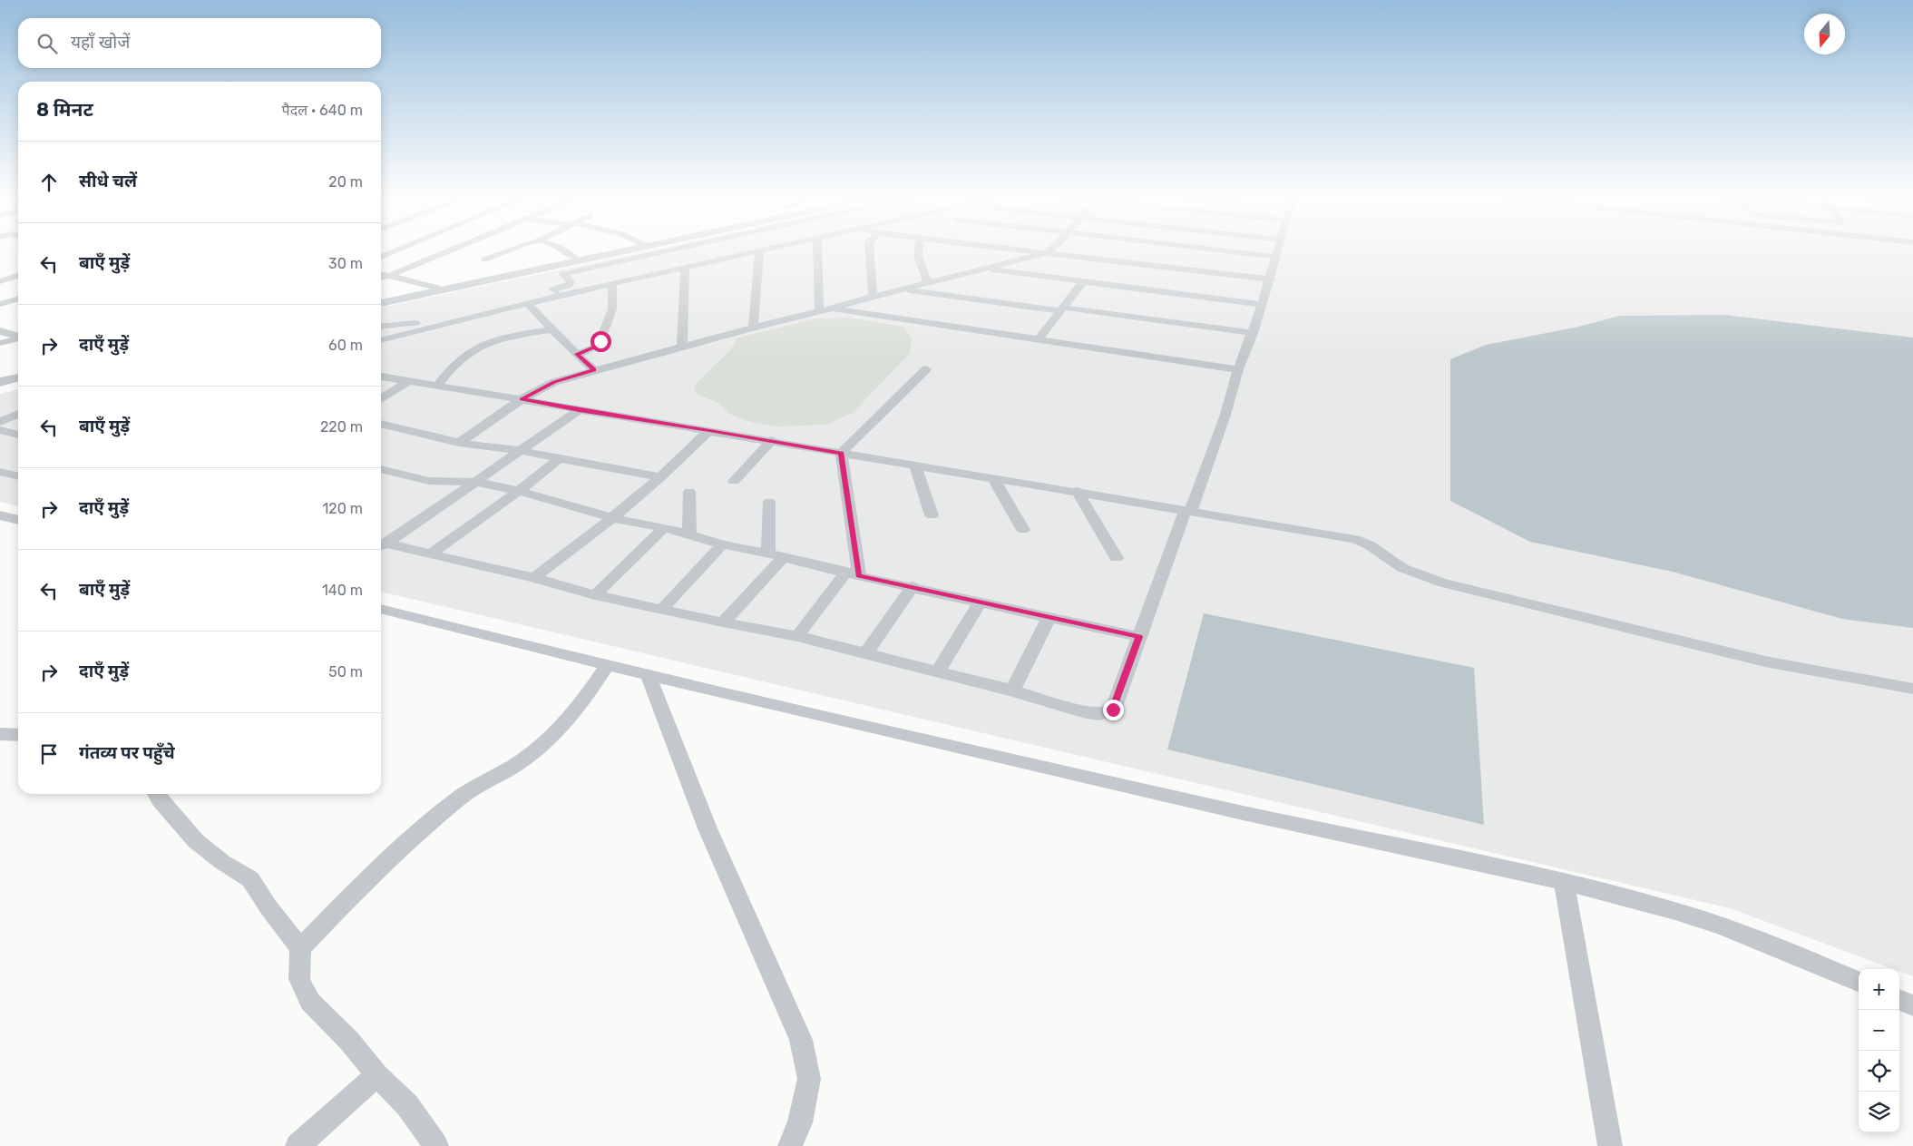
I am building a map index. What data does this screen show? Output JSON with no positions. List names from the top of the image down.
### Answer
{
  "north": "bottom",
  "page": {
    "search": "यहाँ खोजें",
    "heading": ["8 मिनट", "पैदल · 640 m"],
    "list": [
      ["सीधे चलें", "20 m"],
      ["बाएँ मुड़ें", "30 m"],
      ["दाएँ मुड़ें", "60 m"],
      ["बाएँ मुड़ें", "220 m"],
      ["दाएँ मुड़ें", "120 m"],
      ["बाएँ मुड़ें", "140 m"],
      ["दाएँ मुड़ें", "50 m"],
      "गंतव्य पर पहुँचे"
    ],
    "map_buttons": ["+", "−"]
  }
}
